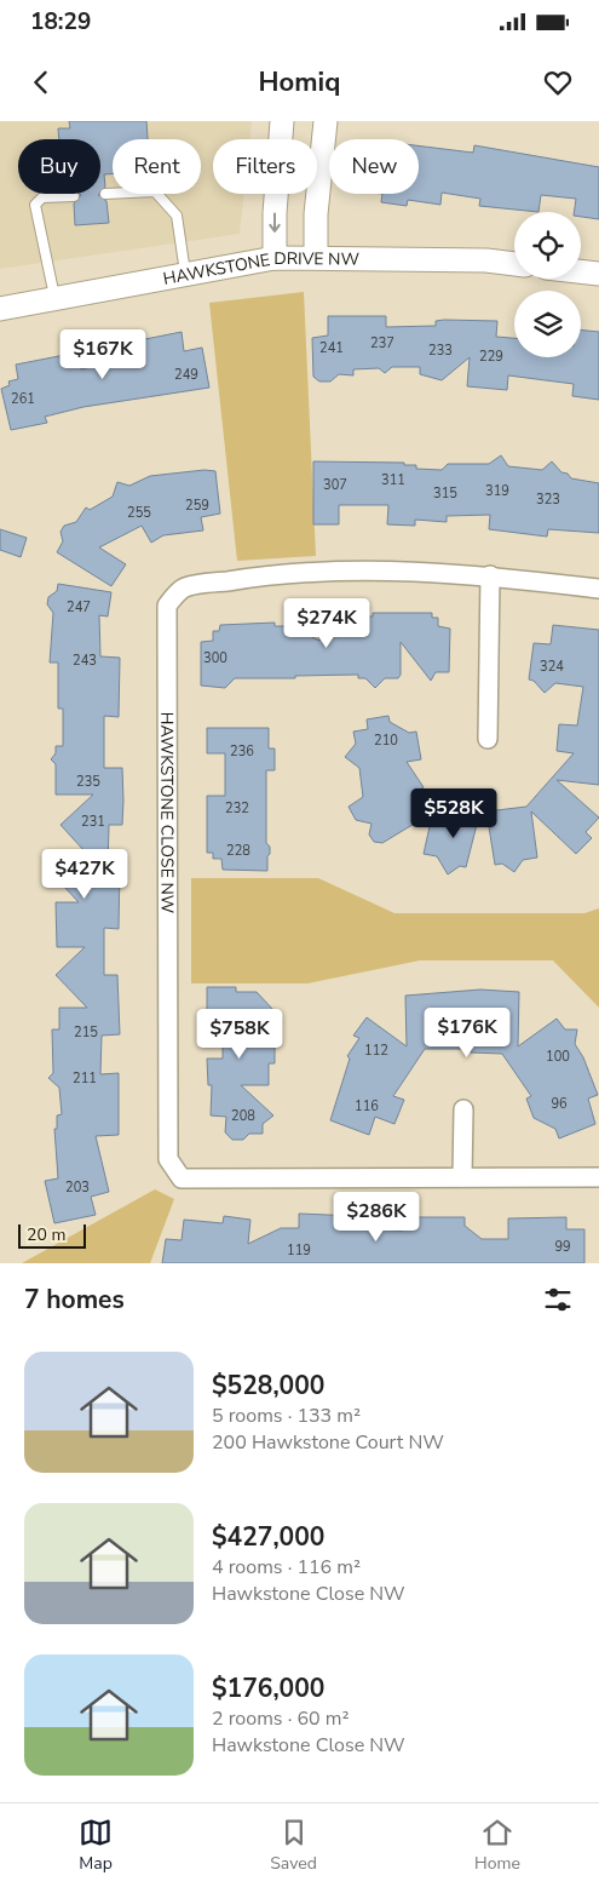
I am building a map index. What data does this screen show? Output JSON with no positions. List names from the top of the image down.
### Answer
{
  "streets": {
    "street": ["HAWKSTONE DRIVE NW", "HAWKSTONE CLOSE NW"]
  },
  "house_numbers": [
    "237",
    "241",
    "233",
    "229",
    "249",
    "261",
    "311",
    "307",
    "319",
    "315",
    "323",
    "259",
    "255",
    "247",
    "300",
    "243",
    "324",
    "210",
    "236",
    "235",
    "232",
    "231",
    "228",
    "215",
    "112",
    "100",
    "211",
    "96",
    "116",
    "208",
    "203",
    "99",
    "119"
  ],
  "scale_bar": "20 m",
  "page": {
    "status": "18:29",
    "header": "Homiq",
    "chip": [
      "Buy",
      "Rent",
      "Filters",
      "New"
    ],
    "price": [
      "$167K",
      "$274K",
      "$528K",
      "$427K",
      "$176K",
      "$758K",
      "$286K"
    ],
    "scale": "20 m",
    "heading": "7 homes",
    "list": [
      {
        "name": "$528,000",
        "note": "5 rooms · 133 m² · 200 Hawkstone Court NW"
      },
      {
        "name": "$427,000",
        "note": "4 rooms · 116 m² · Hawkstone Close NW"
      },
      {
        "name": "$176,000",
        "note": "2 rooms · 60 m² · Hawkstone Close NW"
      }
    ],
    "tabs": ["Map", "Saved", "Home"]
  }
}
